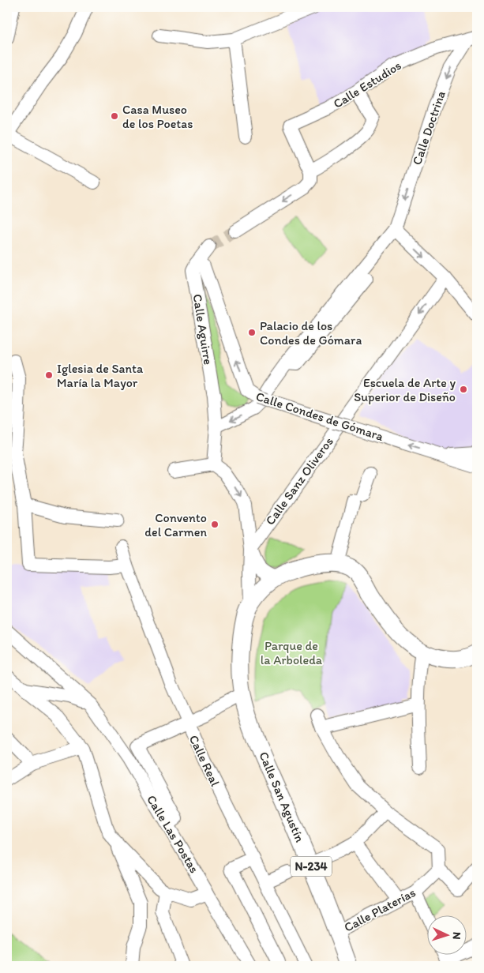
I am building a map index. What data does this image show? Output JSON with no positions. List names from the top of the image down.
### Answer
{
  "streets": {
    "main road": ["Calle San Agustín", "N-234"],
    "street": [
      "Calle Estudios",
      "Calle Doctrina",
      "Calle Aguirre",
      "Calle Condes de Gómara",
      "Calle Sanz Oliveros",
      "Calle Real",
      "Calle Las Postas",
      "Calle Platerías"
    ]
  },
  "crossings": [
    ["Calle Estudios", "Calle Doctrina"],
    ["Calle Doctrina", "Calle Condes de Gómara"],
    ["Calle Aguirre", "Calle Condes de Gómara"],
    ["Calle San Agustín", "N-234"],
    ["Calle San Agustín", "Calle Platerías"]
  ],
  "one_way": ["Calle Doctrina", "Calle Condes de Gómara"],
  "parks": ["Parque de la Arboleda"],
  "places": [
    "Casa Museo de los Poetas",
    "Palacio de los Condes de Gómara",
    "Iglesia de Santa María la Mayor",
    "Escuela de Arte y Superior de Diseño",
    "Convento del Carmen"
  ],
  "north": "right"
}
